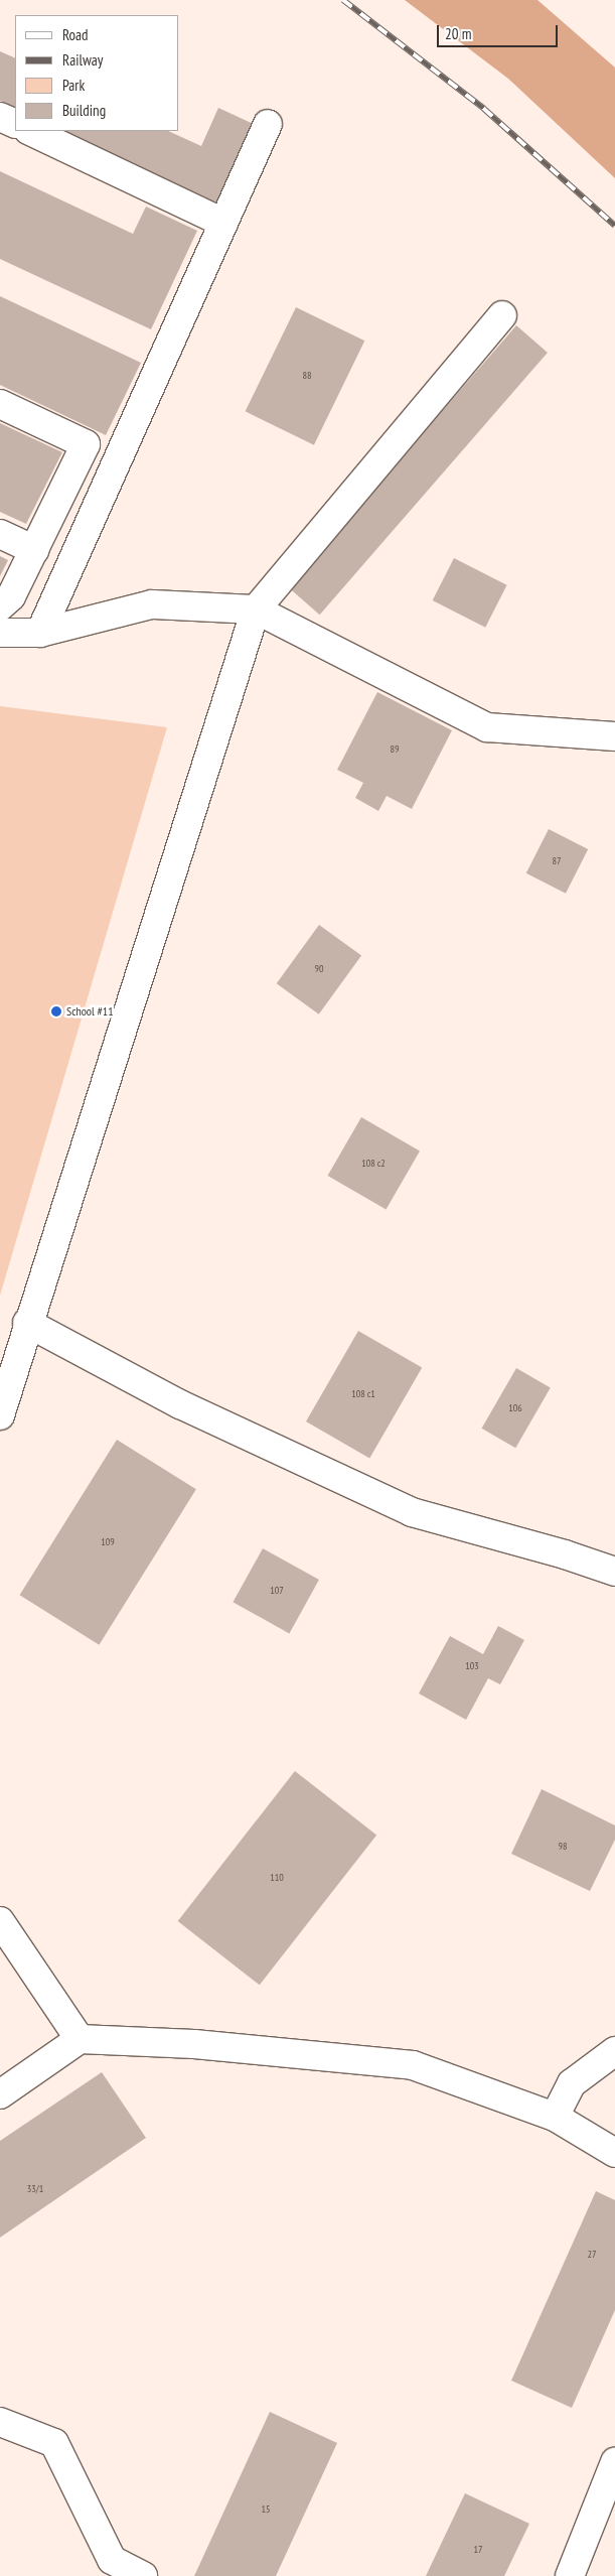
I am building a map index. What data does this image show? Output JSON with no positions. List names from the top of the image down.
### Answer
{
  "places": ["School #11"],
  "house_numbers": [
    "88",
    "89",
    "87",
    "90",
    "108 с2",
    "108 с1",
    "106",
    "109",
    "107",
    "103",
    "98",
    "110",
    "33/1",
    "27",
    "15",
    "17"
  ],
  "legend": [
    "Road",
    "Railway",
    "Park",
    "Building"
  ],
  "scale_bar": "20 m"
}
